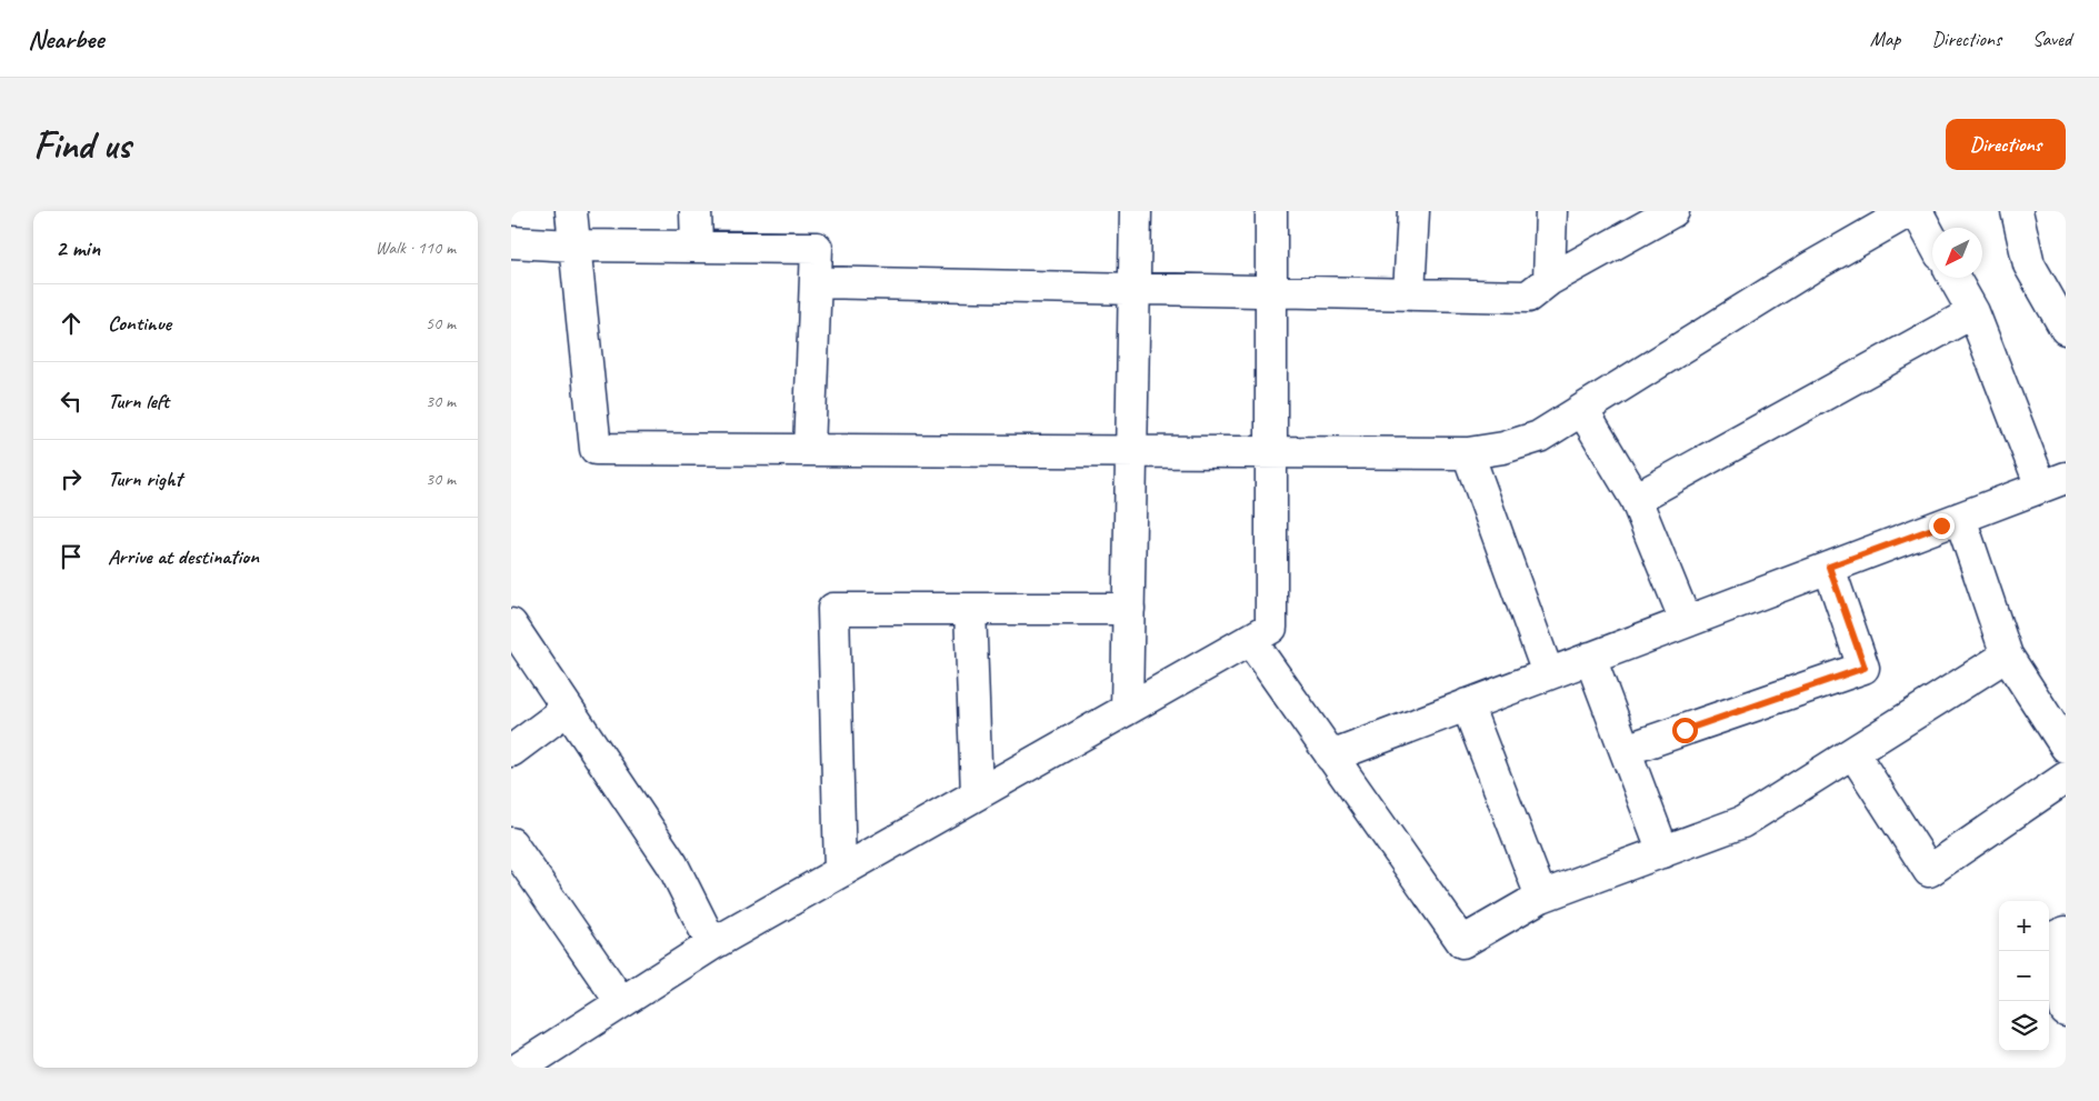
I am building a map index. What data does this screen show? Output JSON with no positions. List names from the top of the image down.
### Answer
{
  "north": "bottom left",
  "page": {
    "header": "Nearbee",
    "nav": ["Map", "Directions", "Saved"],
    "buttons": "Directions",
    "title": "Find us",
    "heading": ["2 min", "Walk · 110 m"],
    "list": [
      ["Continue", "50 m"],
      ["Turn left", "30 m"],
      ["Turn right", "30 m"],
      "Arrive at destination"
    ],
    "map_buttons": ["+", "−"]
  }
}
